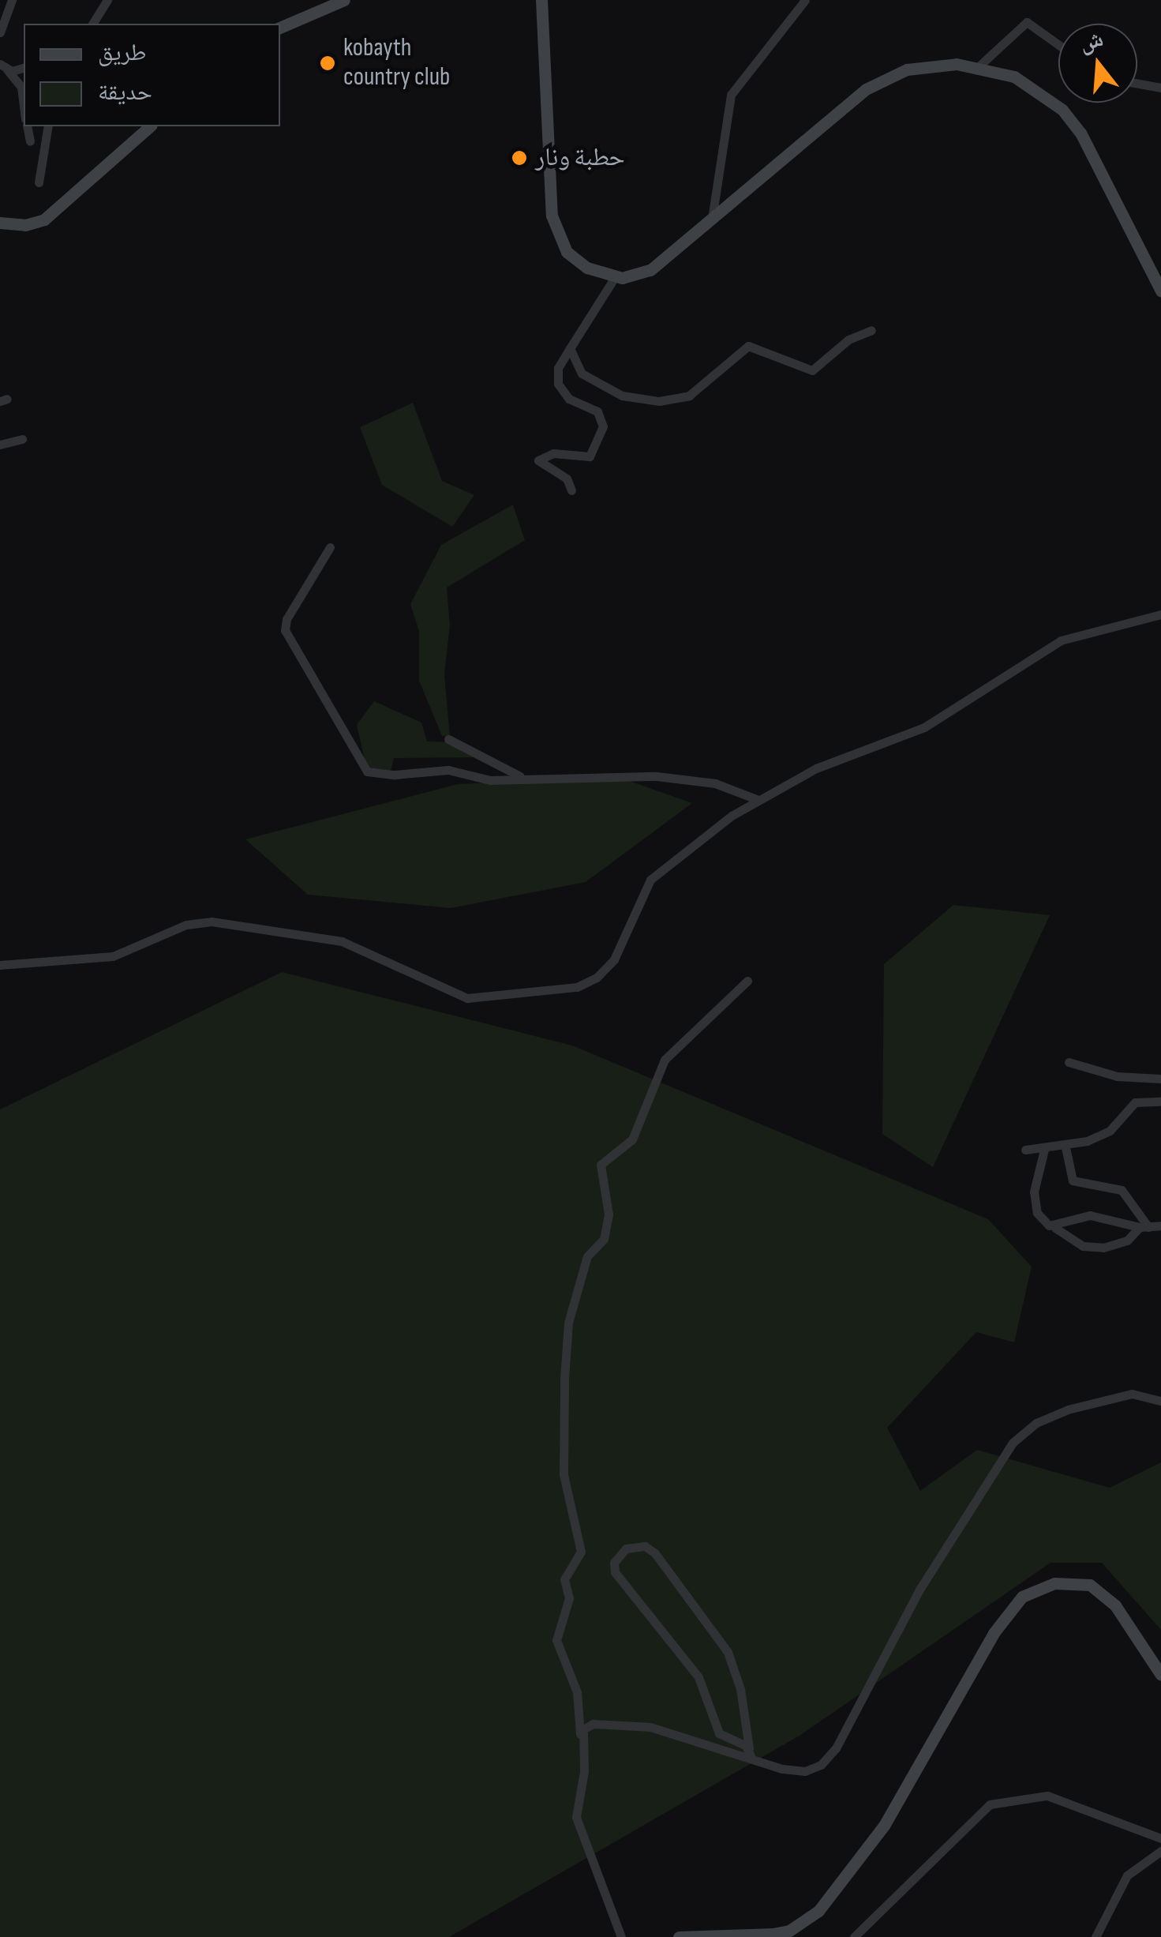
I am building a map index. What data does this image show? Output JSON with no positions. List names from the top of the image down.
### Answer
{
  "places": ["kobayth country club", "حطبة ونار"],
  "legend": ["طريق", "حديقة"],
  "north": "top"
}
